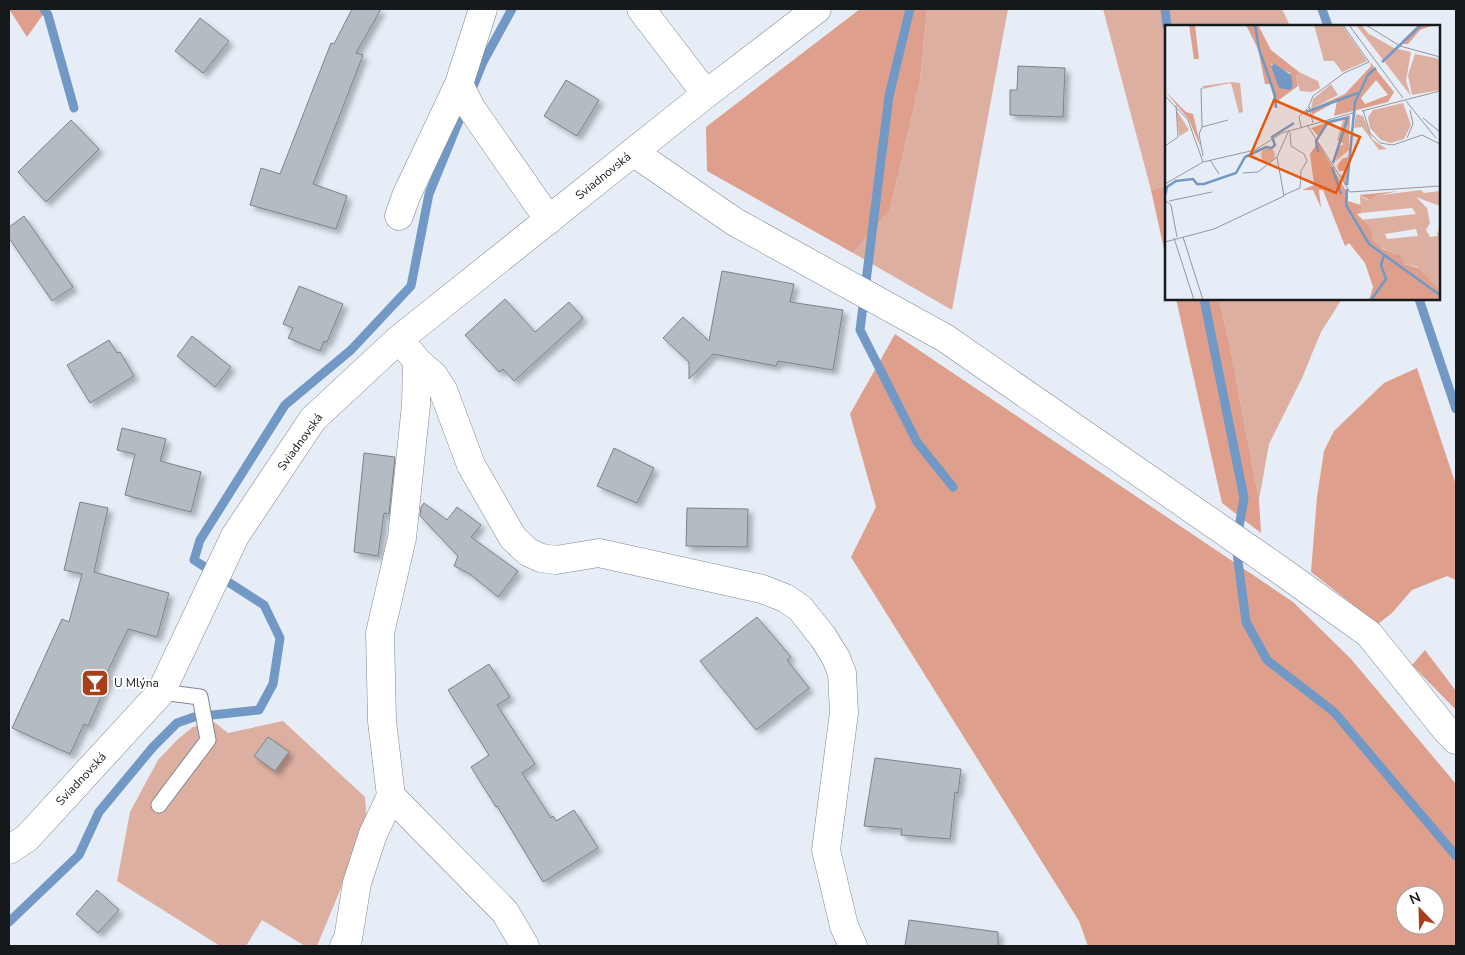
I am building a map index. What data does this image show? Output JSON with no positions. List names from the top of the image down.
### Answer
{
  "streets": {
    "street": ["Sviadnovská"]
  },
  "places": {
    "bar": ["U Mlýna"]
  },
  "north": "top left"
}
